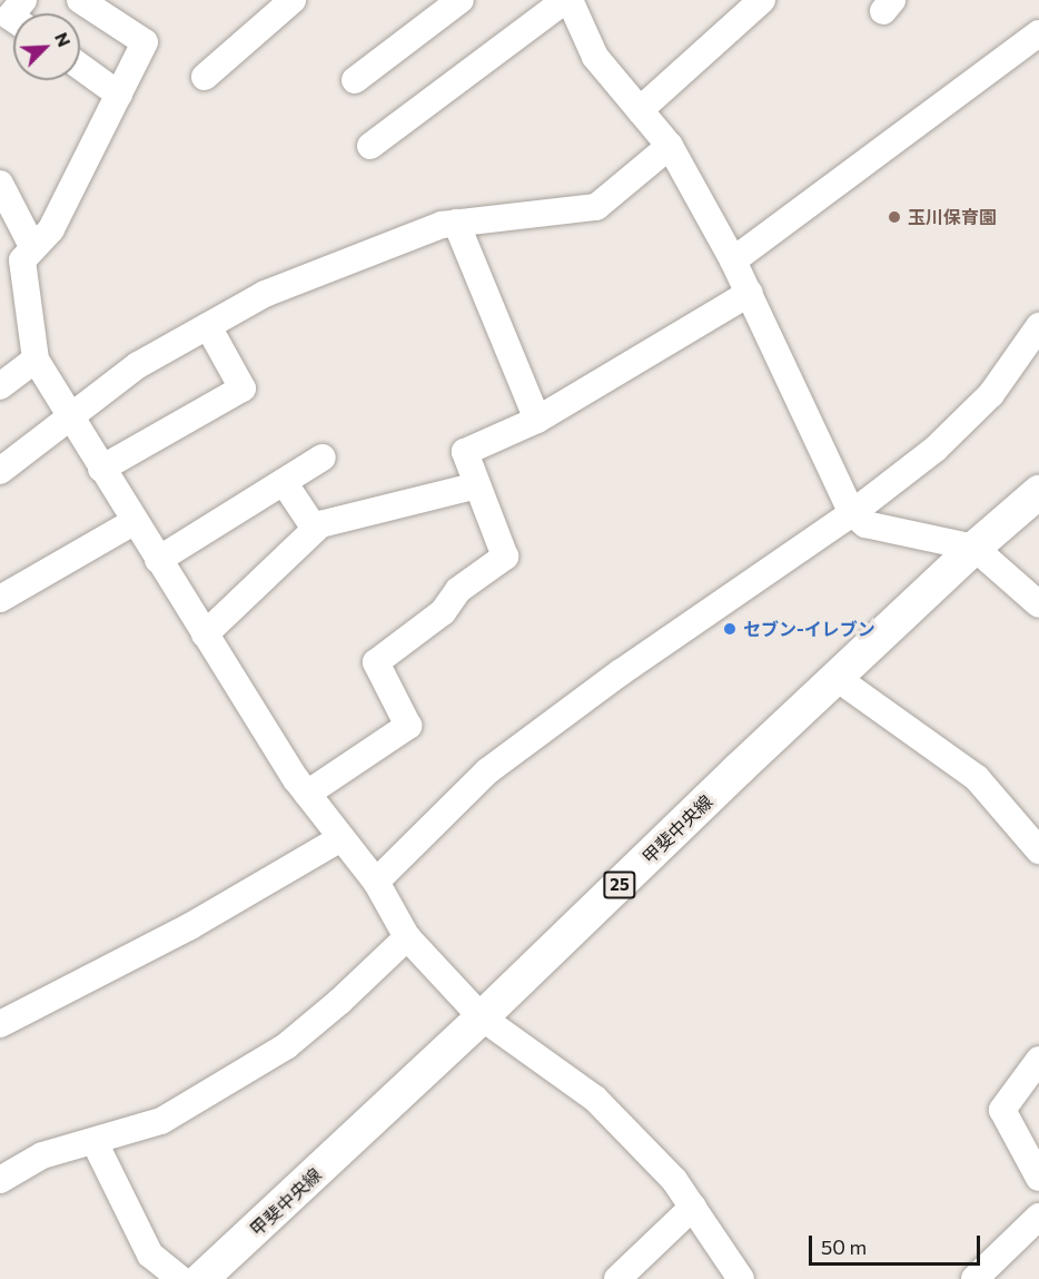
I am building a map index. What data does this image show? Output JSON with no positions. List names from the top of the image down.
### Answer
{
  "streets": {
    "main road": ["甲斐中央線", "25"]
  },
  "places": ["玉川保育園", "セブン-イレブン"],
  "scale_bar": "50 m",
  "north": "top right"
}
